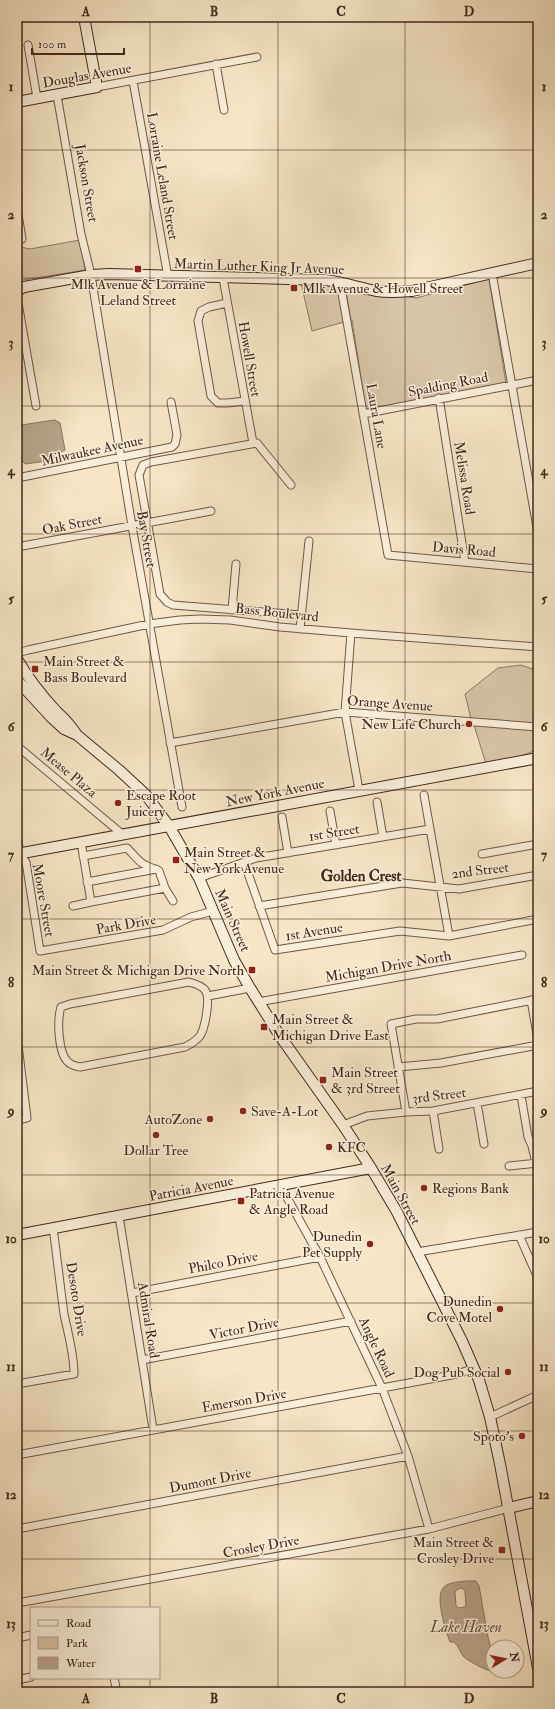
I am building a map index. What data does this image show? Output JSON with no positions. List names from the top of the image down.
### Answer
{
  "streets": {
    "street": [
      "Douglas Avenue",
      "Lorraine Leland Street",
      "Jackson Street",
      "Martin Luther King Jr Avenue",
      "Howell Street",
      "Spalding Road",
      "Laura Lane",
      "Milwaukee Avenue",
      "Melissa Road",
      "Oak Street",
      "Bay Street",
      "Davis Road",
      "Bass Boulevard",
      "Orange Avenue",
      "Mease Plaza",
      "New York Avenue",
      "1st Street",
      "2nd Street",
      "Moore Street",
      "Main Street",
      "Park Drive",
      "1st Avenue",
      "Michigan Drive North",
      "3rd Street",
      "Patricia Avenue",
      "Philco Drive",
      "Desoto Drive",
      "Admiral Road",
      "Victor Drive",
      "Angle Road",
      "Emerson Drive",
      "Dumont Drive",
      "Crosley Drive"
    ]
  },
  "crossings": [
    ["Douglas Avenue", "Lorraine Leland Street"],
    ["Douglas Avenue", "Jackson Street"],
    ["Lorraine Leland Street", "Martin Luther King Jr Avenue"],
    ["Jackson Street", "Martin Luther King Jr Avenue"],
    ["Jackson Street", "Bay Street"],
    ["Martin Luther King Jr Avenue", "Howell Street"],
    ["Martin Luther King Jr Avenue", "Laura Lane"],
    ["Martin Luther King Jr Avenue", "Bay Street"],
    ["Spalding Road", "Laura Lane"],
    ["Spalding Road", "Melissa Road"],
    ["Laura Lane", "Davis Road"],
    ["Milwaukee Avenue", "Bay Street"],
    ["Melissa Road", "Davis Road"],
    ["Oak Street", "Bay Street"],
    ["Bay Street", "Bass Boulevard"],
    ["Bay Street", "Orange Avenue"],
    ["Mease Plaza", "New York Avenue"],
    ["New York Avenue", "Moore Street"],
    ["New York Avenue", "Main Street"],
    ["1st Street", "1st Avenue"],
    ["2nd Street", "1st Avenue"],
    ["Moore Street", "Park Drive"],
    ["Main Street", "Park Drive"],
    ["Main Street", "Michigan Drive North"],
    ["Main Street", "3rd Street"],
    ["Main Street", "Patricia Avenue"],
    ["Main Street", "Emerson Drive"],
    ["Main Street", "Crosley Drive"],
    ["Patricia Avenue", "Desoto Drive"],
    ["Patricia Avenue", "Admiral Road"],
    ["Patricia Avenue", "Angle Road"],
    ["Philco Drive", "Admiral Road"],
    ["Philco Drive", "Angle Road"],
    ["Admiral Road", "Victor Drive"],
    ["Admiral Road", "Emerson Drive"],
    ["Victor Drive", "Angle Road"],
    ["Angle Road", "Emerson Drive"],
    ["Angle Road", "Dumont Drive"],
    ["Angle Road", "Crosley Drive"]
  ],
  "districts": ["Golden Crest"],
  "water": ["Lake Haven"],
  "places": {
    "transit": [
      "Mlk Avenue & Lorraine Leland Street",
      "Mlk Avenue & Howell Street",
      "Main Street & Bass Boulevard",
      "Main Street & New York Avenue",
      "Main Street & Michigan Drive North",
      "Main Street & Michigan Drive East",
      "Main Street & 3rd Street",
      "Patricia Avenue & Angle Road",
      "Main Street & Crosley Drive"
    ],
    "other": [
      "New Life Church",
      "Escape Root Juicery",
      "Save-A-Lot",
      "AutoZone",
      "Dollar Tree",
      "KFC",
      "Regions Bank",
      "Dunedin Pet Supply",
      "Dunedin Cove Motel",
      "Dog Pub Social",
      "Spoto's"
    ]
  },
  "legend": ["Road", "Park", "Water"],
  "scale_bar": "100 m",
  "north": "right",
  "grid": {
    "columns": [
      "A",
      "B",
      "C",
      "D"
    ],
    "rows": [
      "1",
      "2",
      "3",
      "4",
      "5",
      "6",
      "7",
      "8",
      "9",
      "10",
      "11",
      "12",
      "13"
    ]
  }
}
